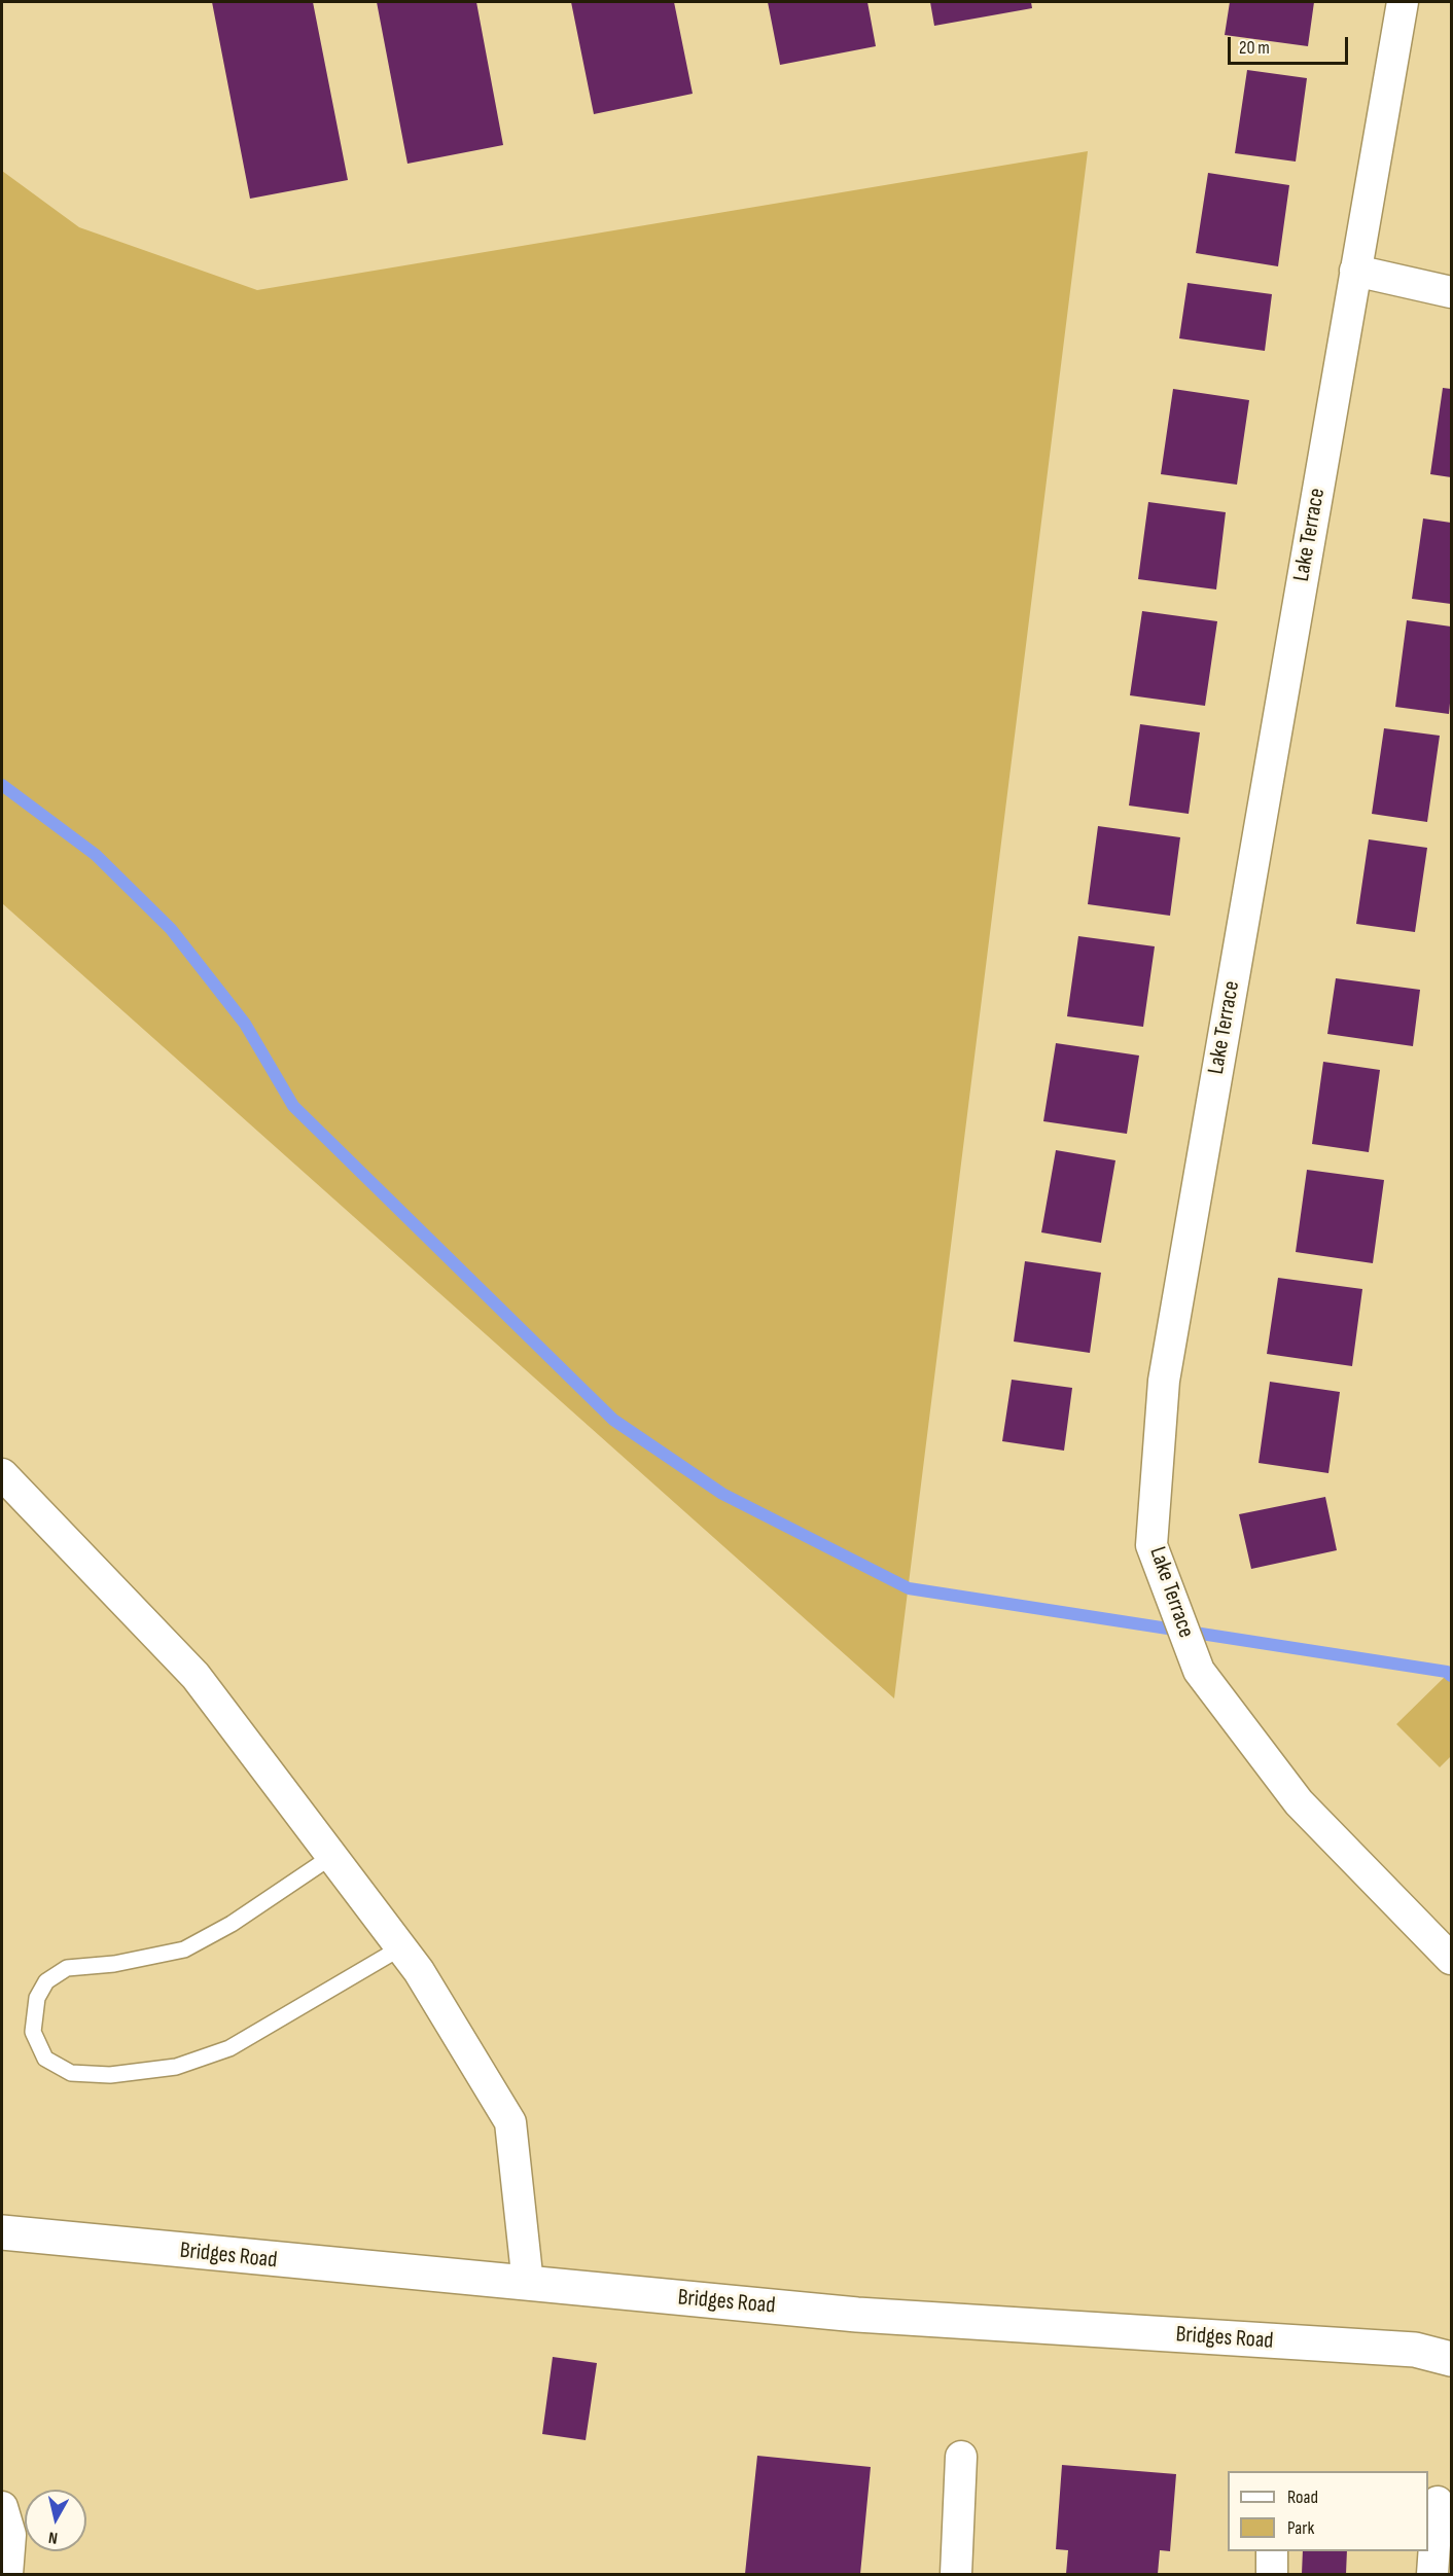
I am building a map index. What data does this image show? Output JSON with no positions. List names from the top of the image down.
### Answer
{
  "streets": {
    "street": ["Lake Terrace", "Bridges Road"]
  },
  "legend": ["Road", "Park"],
  "scale_bar": "20 m",
  "north": "bottom"
}
